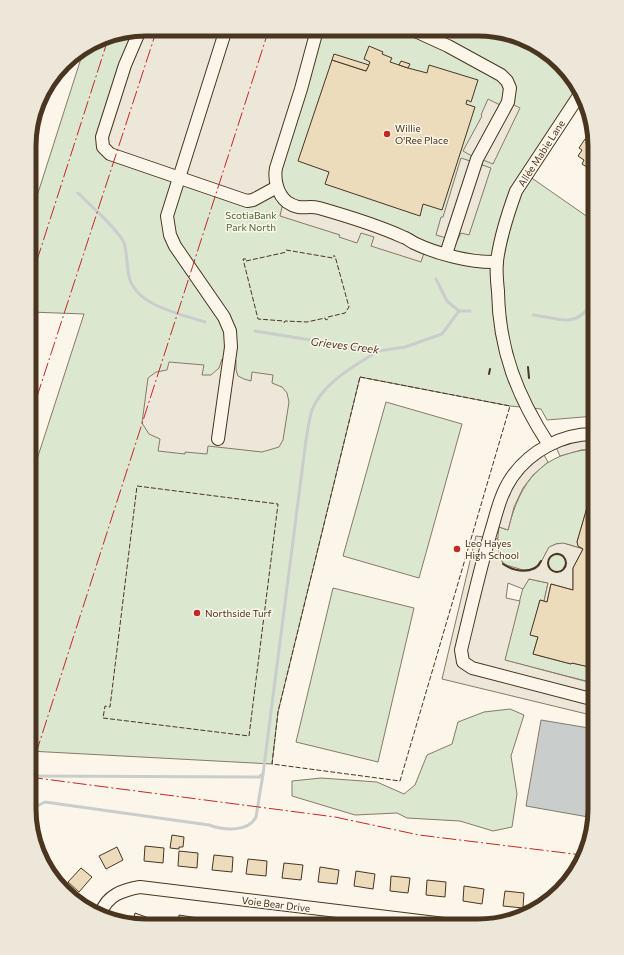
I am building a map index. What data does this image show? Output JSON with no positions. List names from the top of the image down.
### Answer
{
  "streets": {
    "street": ["Allée Mabie Lane", "Voie Bear Drive"]
  },
  "water": ["Grieves Creek"],
  "parks": ["ScotiaBank Park North"],
  "places": ["Willie O'Ree Place", "Leo Hayes High School", "Northside Turf"]
}
